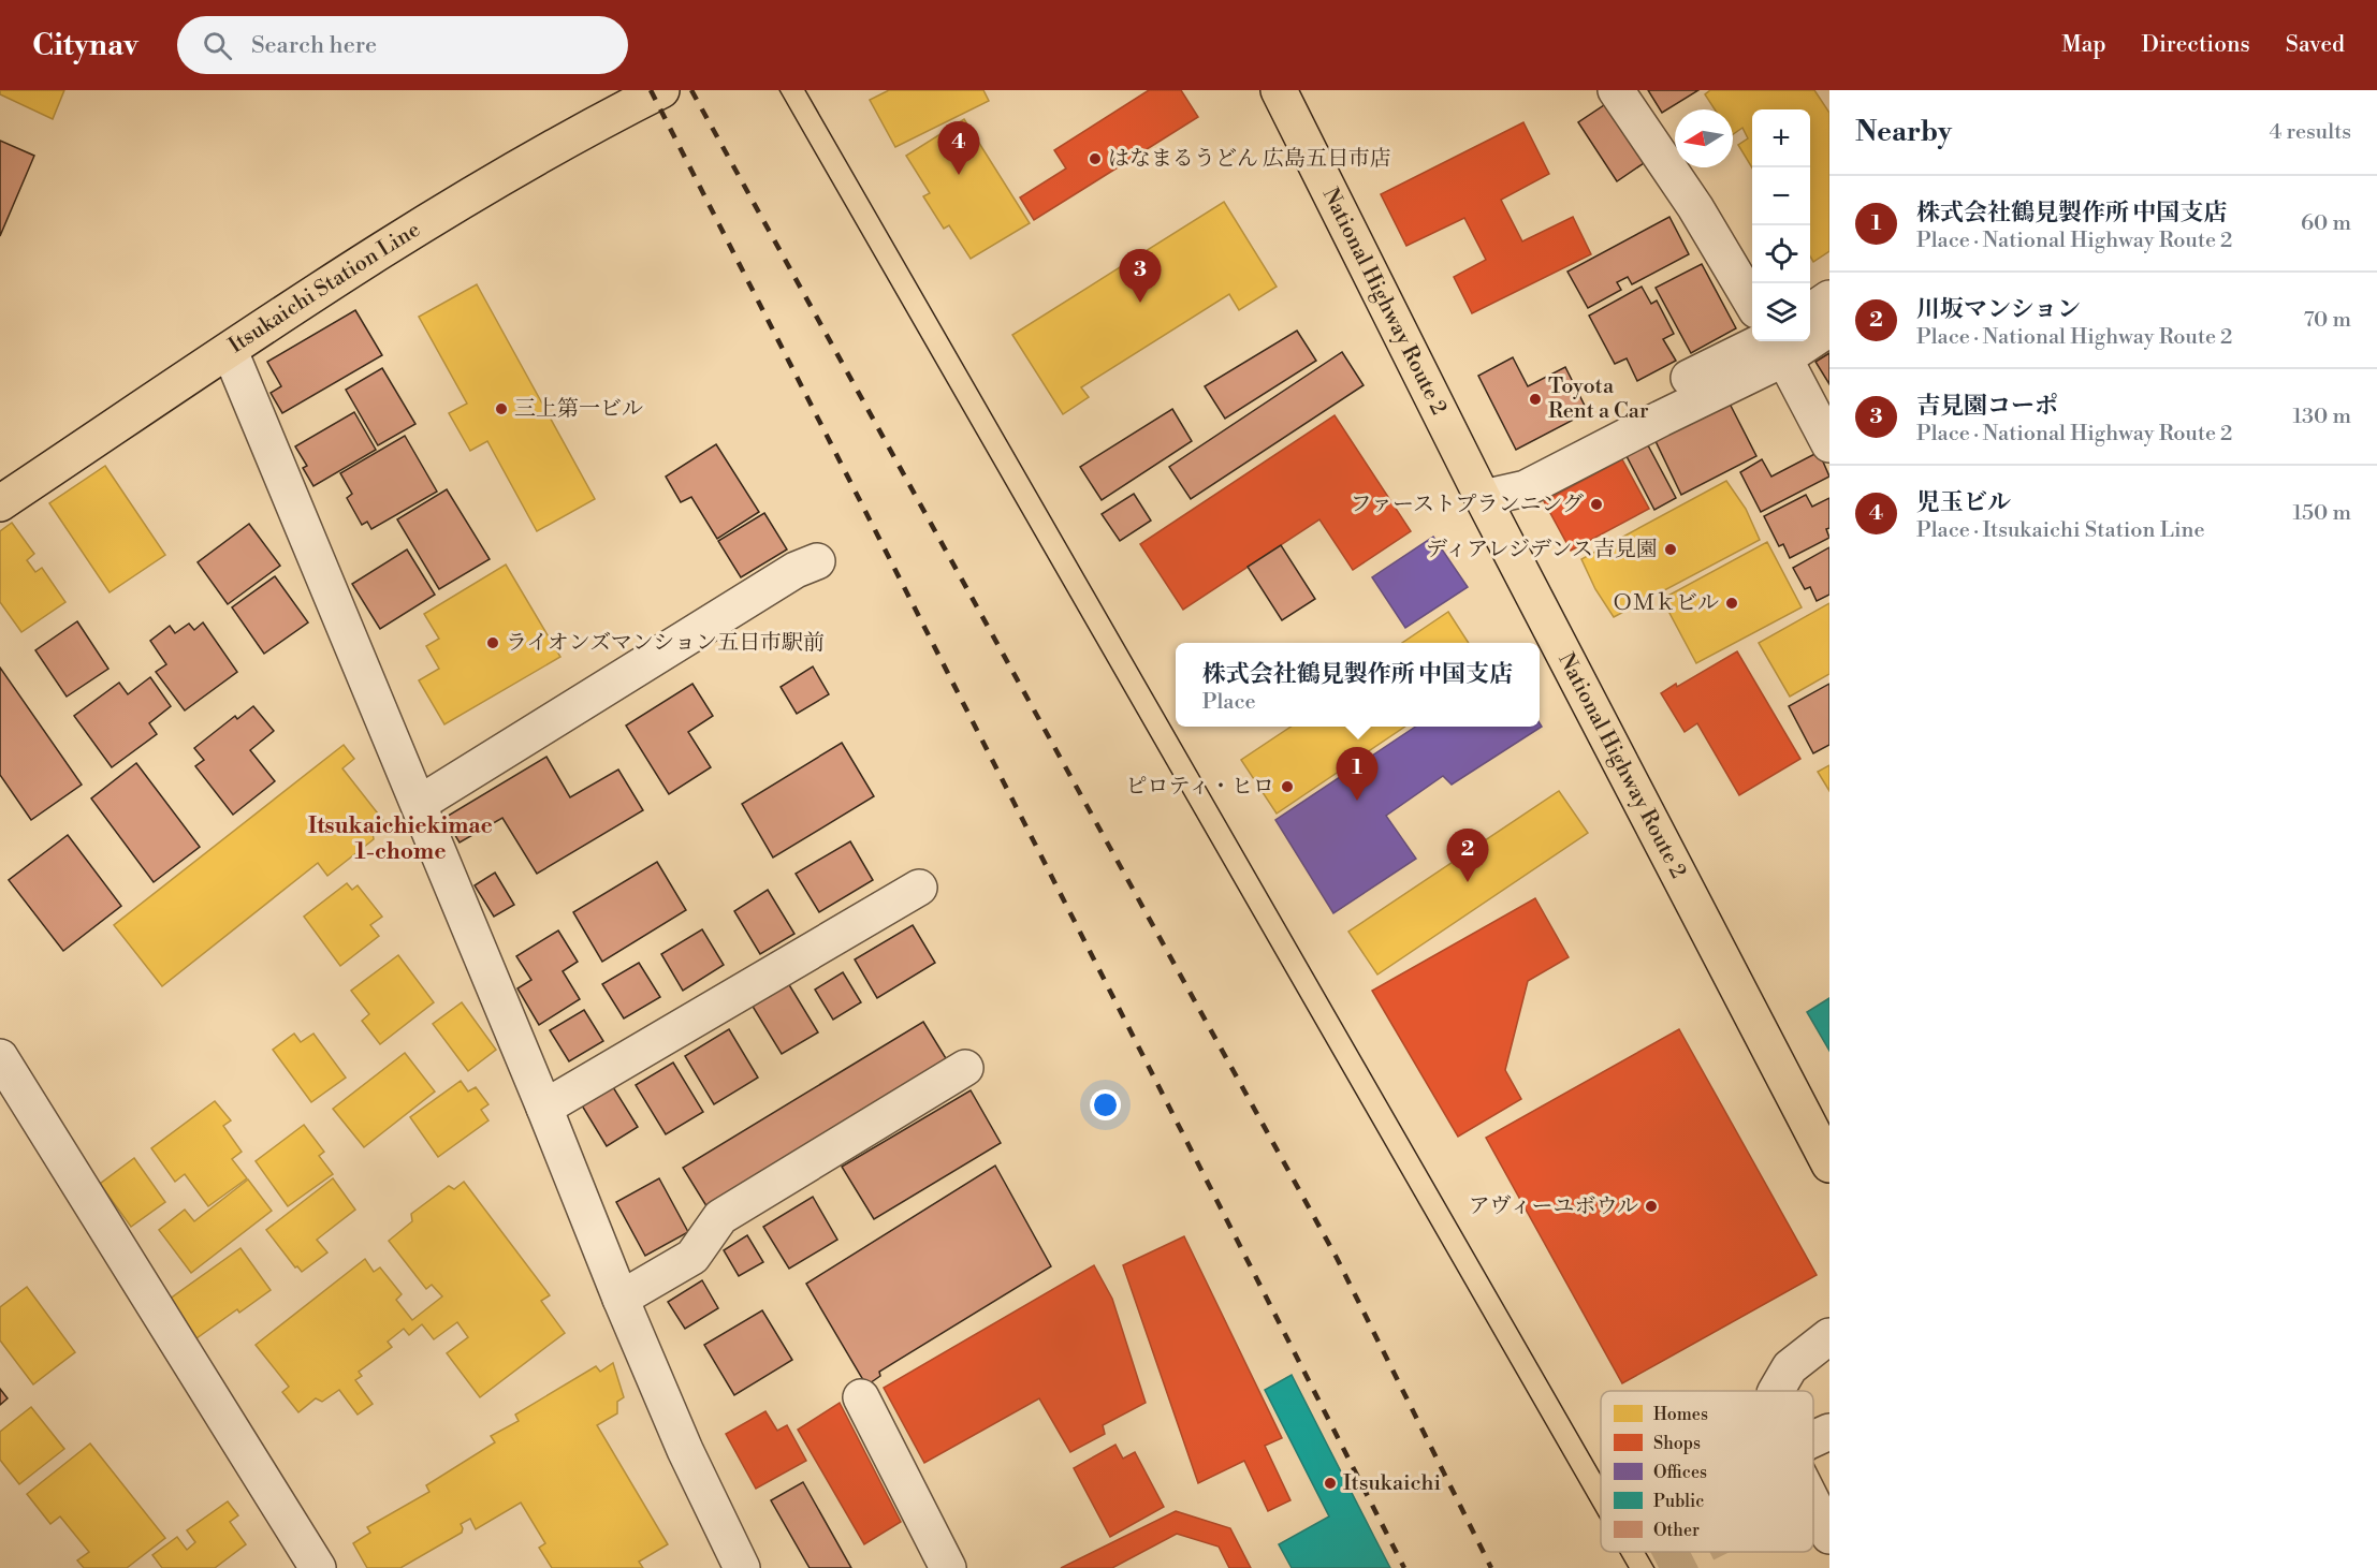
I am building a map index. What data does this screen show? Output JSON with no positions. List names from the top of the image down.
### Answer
{
  "streets": {
    "main road": ["Itsukaichi Station Line", "National Highway Route 2"]
  },
  "districts": ["Itsukaichiekimae 1-chome"],
  "places": [
    "はなまるうどん 広島五日市店",
    "Toyota Rent a Car",
    "三上第一ビル",
    "ファーストプランニング",
    "ディアレジデンス吉見園",
    "ＯＭｋビル",
    "ライオンズマンション五日市駅前",
    "ピロティ・ヒロ",
    "アヴィーユボウル",
    "Itsukaichi"
  ],
  "legend": [
    "Homes",
    "Shops",
    "Offices",
    "Public",
    "Other"
  ],
  "north": "left",
  "page": {
    "header": "Citynav",
    "search": "Search here",
    "nav": ["Map", "Directions", "Saved"],
    "heading": ["Nearby", "4 results"],
    "map_buttons": ["+", "−"],
    "pins": [
      "4",
      "3",
      "1",
      "2"
    ],
    "list": [
      {
        "mark": "1",
        "name": "株式会社鶴見製作所 中国支店",
        "note": "Place · National Highway Route 2",
        "value": "60 m"
      },
      {
        "mark": "2",
        "name": "川坂マンション",
        "note": "Place · National Highway Route 2",
        "value": "70 m"
      },
      {
        "mark": "3",
        "name": "吉見園コーポ",
        "note": "Place · National Highway Route 2",
        "value": "130 m"
      },
      {
        "mark": "4",
        "name": "児玉ビル",
        "note": "Place · Itsukaichi Station Line",
        "value": "150 m"
      }
    ],
    "popup": ["株式会社鶴見製作所 中国支店", "Place"]
  }
}
